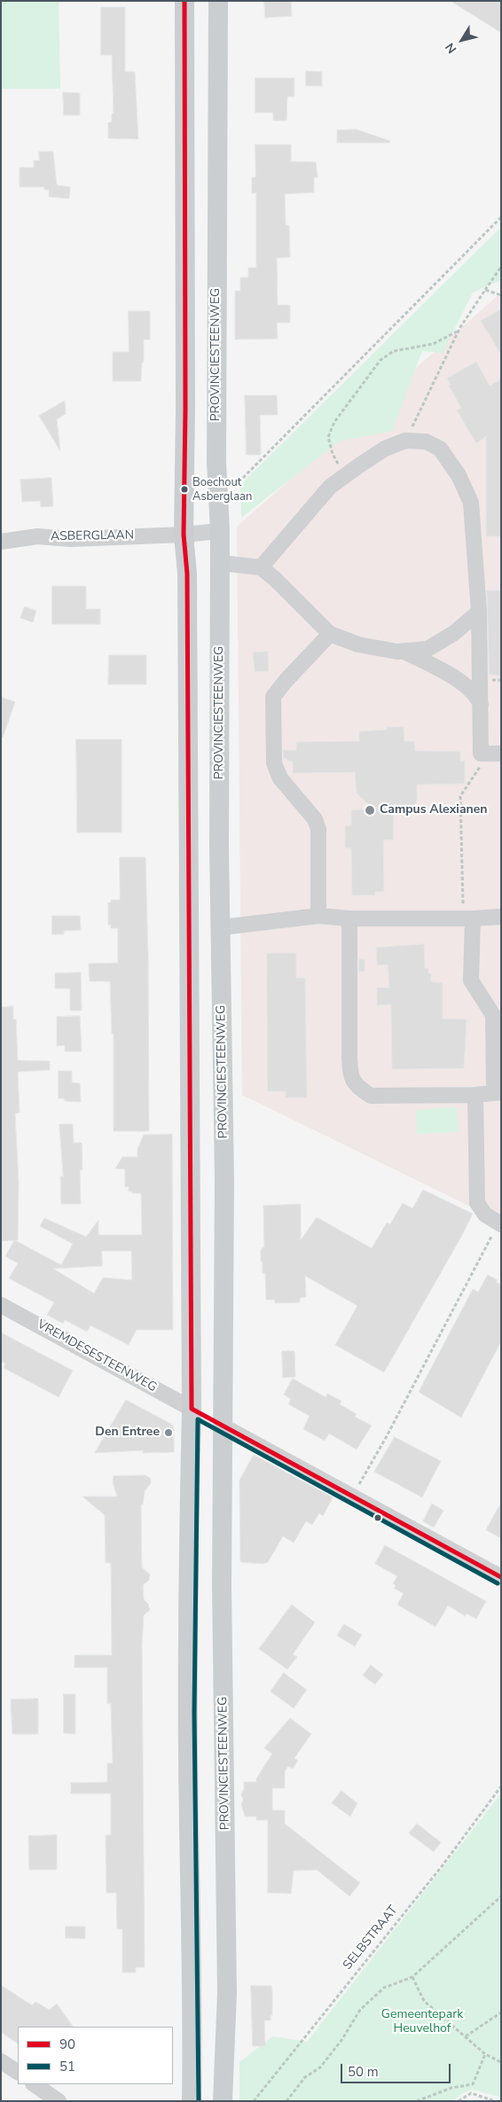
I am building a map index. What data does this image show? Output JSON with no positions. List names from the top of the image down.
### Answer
{
  "streets": {
    "main road": ["PROVINCIESTEENWEG"],
    "street": ["ASBERGLAAN", "VREMDESESTEENWEG"],
    "path": ["SELBSTRAAT"]
  },
  "crossings": [
    ["PROVINCIESTEENWEG", "ASBERGLAAN"]
  ],
  "parks": ["Gemeentepark Heuvelhof"],
  "places": ["Boechout Asberglaan", "Campus Alexianen", "Den Entree"],
  "lines": ["transit line 90", "transit line 51"],
  "legend": ["90", "51"],
  "scale_bar": "50 m",
  "north": "bottom left"
}
